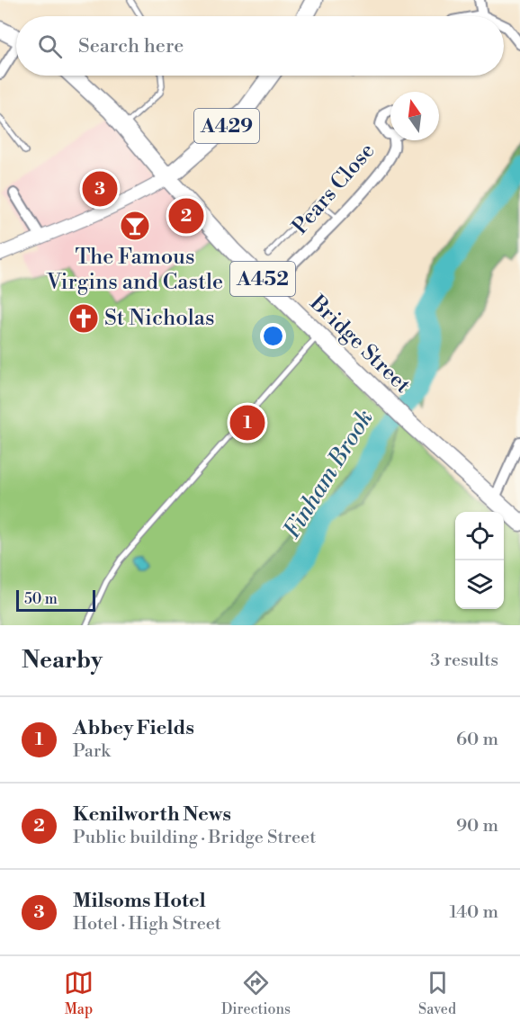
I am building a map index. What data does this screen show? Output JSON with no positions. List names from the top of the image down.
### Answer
{
  "streets": {
    "main road": ["A429", "A452", "Bridge Street"],
    "street": ["Pears Close"]
  },
  "crossings": [
    ["A429", "A452"],
    ["A429", "Bridge Street"],
    ["Pears Close", "Bridge Street"],
    ["A452", "Bridge Street"]
  ],
  "water": ["Finham Brook"],
  "places": {
    "bar": ["The Famous Virgins and Castle"],
    "church": ["St Nicholas"]
  },
  "scale_bar": "50 m",
  "north": "top",
  "page": {
    "search": "Search here",
    "pins": ["3", "2", "1"],
    "scale": "50 m",
    "heading": ["Nearby", "3 results"],
    "list": [
      {
        "mark": "1",
        "name": "Abbey Fields",
        "note": "Park",
        "value": "60 m"
      },
      {
        "mark": "2",
        "name": "Kenilworth News",
        "note": "Public building · Bridge Street",
        "value": "90 m"
      },
      {
        "mark": "3",
        "name": "Milsoms Hotel",
        "note": "Hotel · High Street",
        "value": "140 m"
      }
    ],
    "nav": ["Map", "Directions", "Saved"]
  }
}
